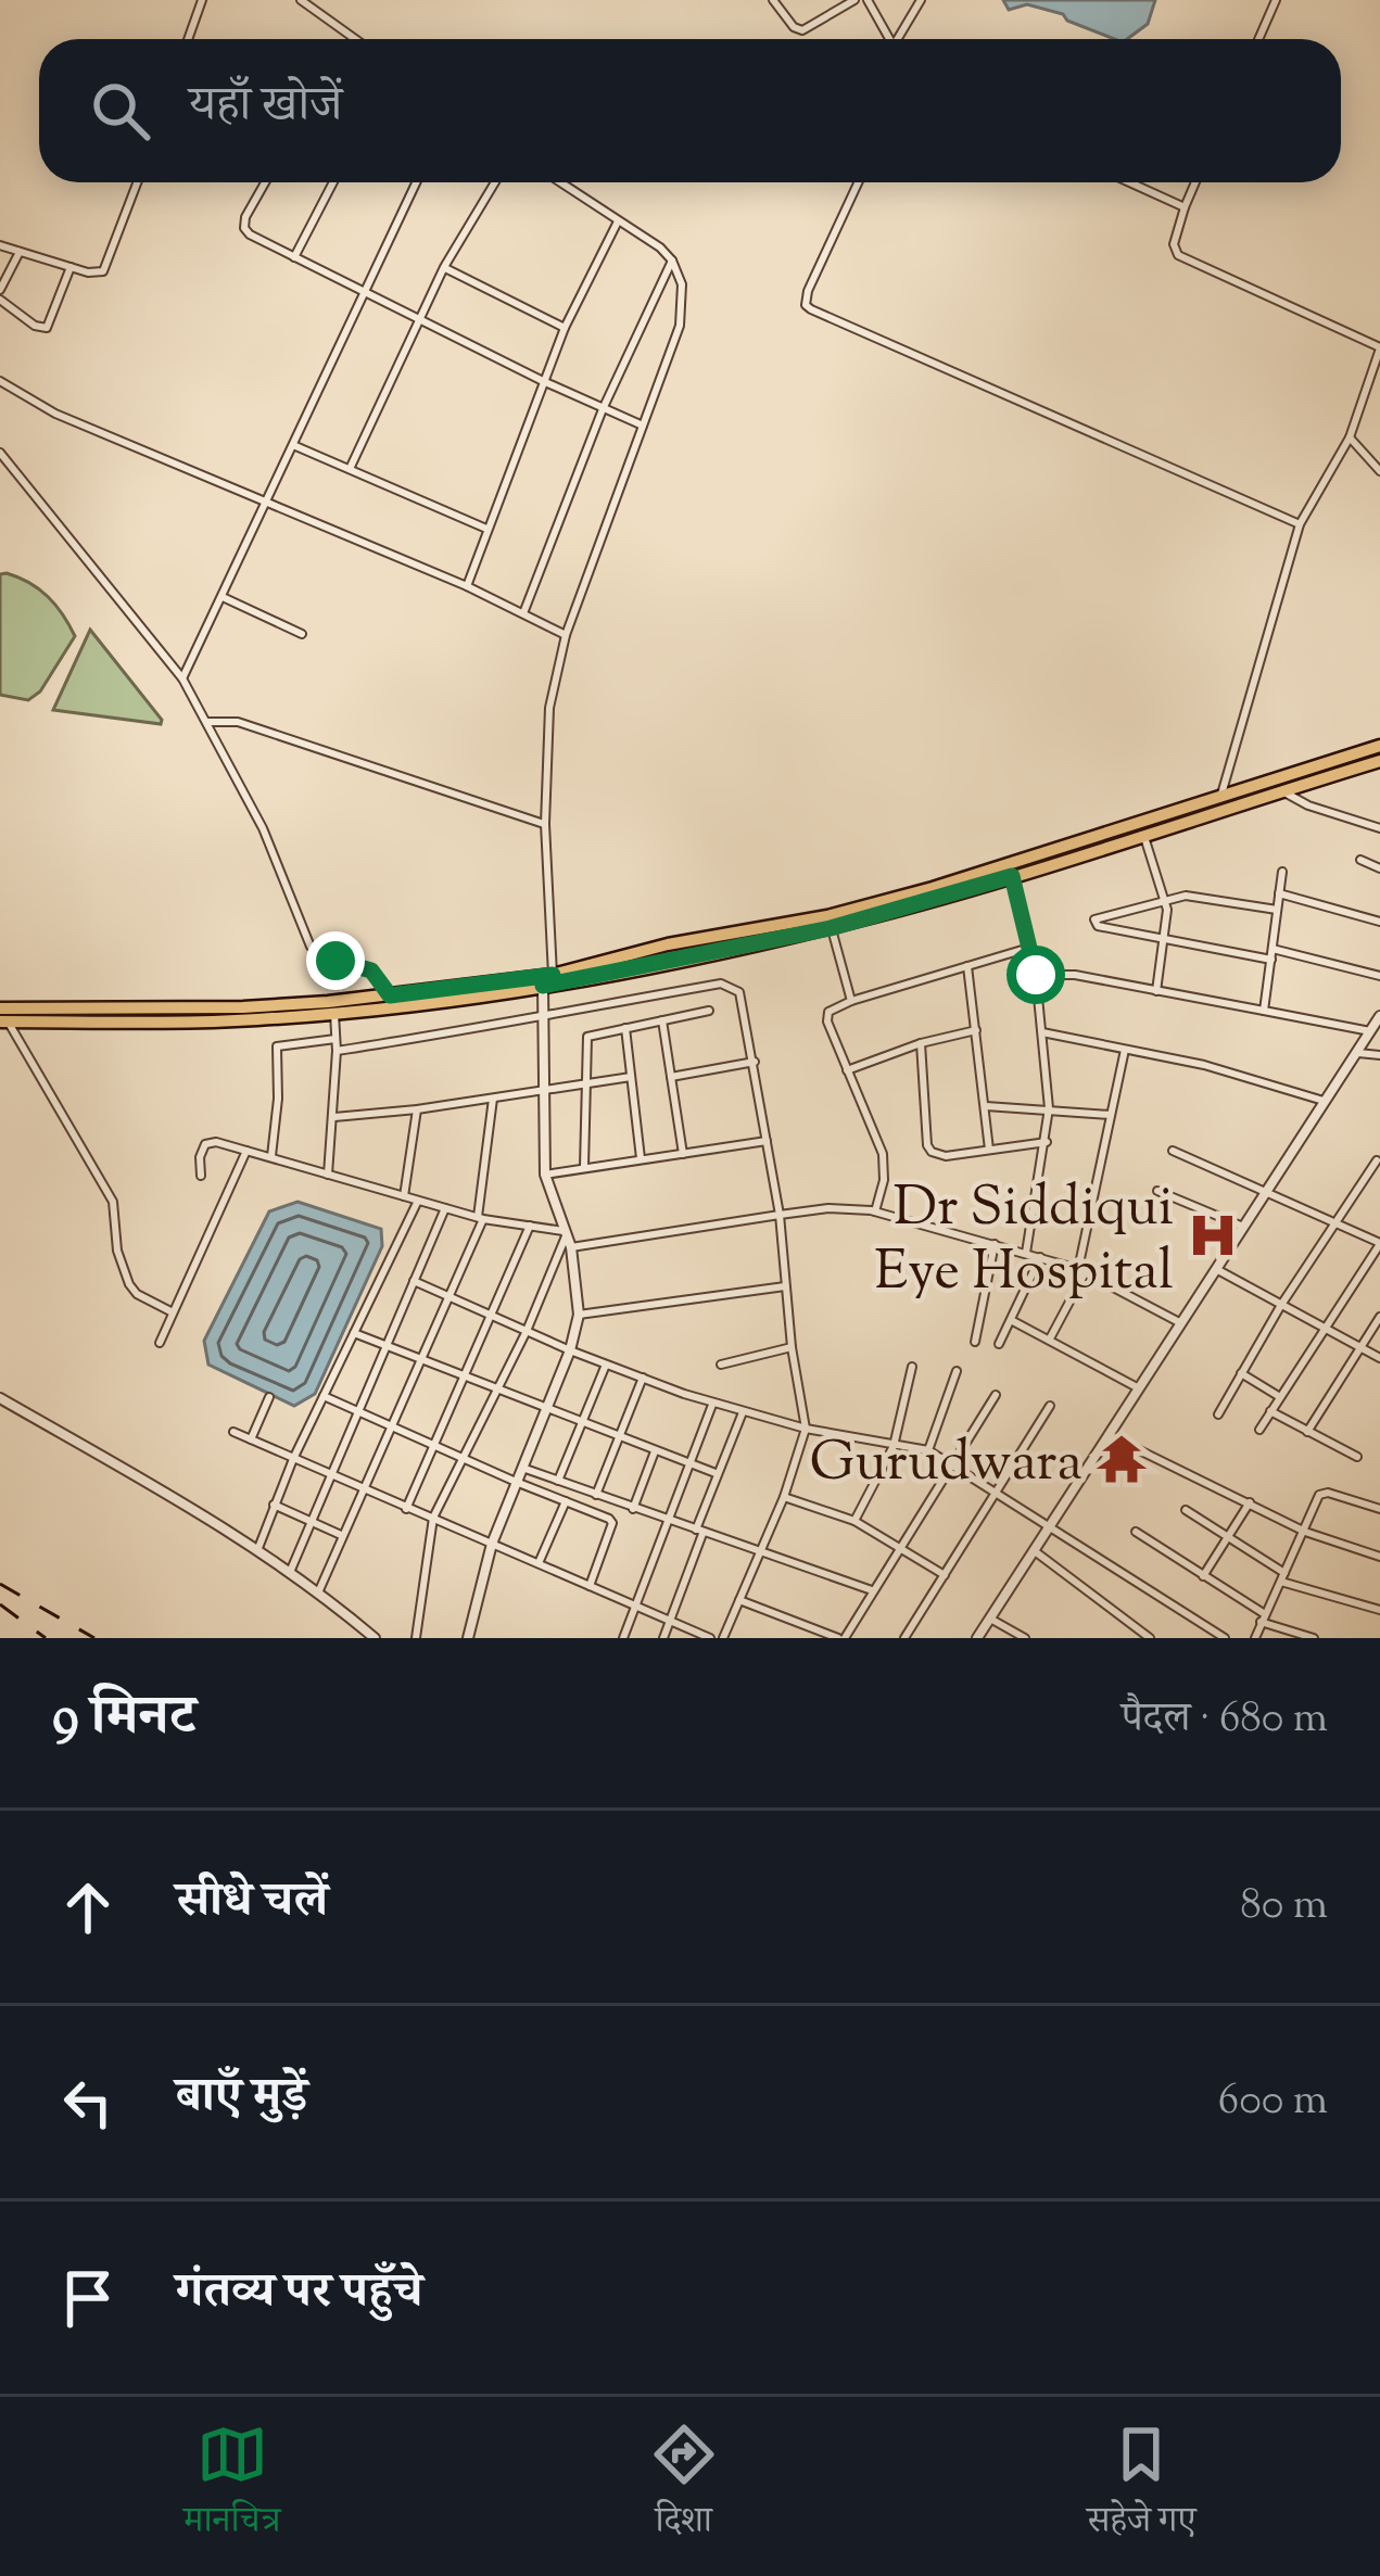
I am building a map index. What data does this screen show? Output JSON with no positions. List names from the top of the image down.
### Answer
{
  "places": {
    "hospital": ["Dr Siddiqui Eye Hospital"],
    "temple": ["Gurudwara"]
  },
  "page": {
    "search": "यहाँ खोजें",
    "heading": ["9 मिनट", "पैदल · 680 m"],
    "list": [
      ["सीधे चलें", "80 m"],
      ["बाएँ मुड़ें", "600 m"],
      "गंतव्य पर पहुँचे"
    ],
    "nav": ["मानचित्र", "दिशा", "सहेजे गए"]
  }
}
